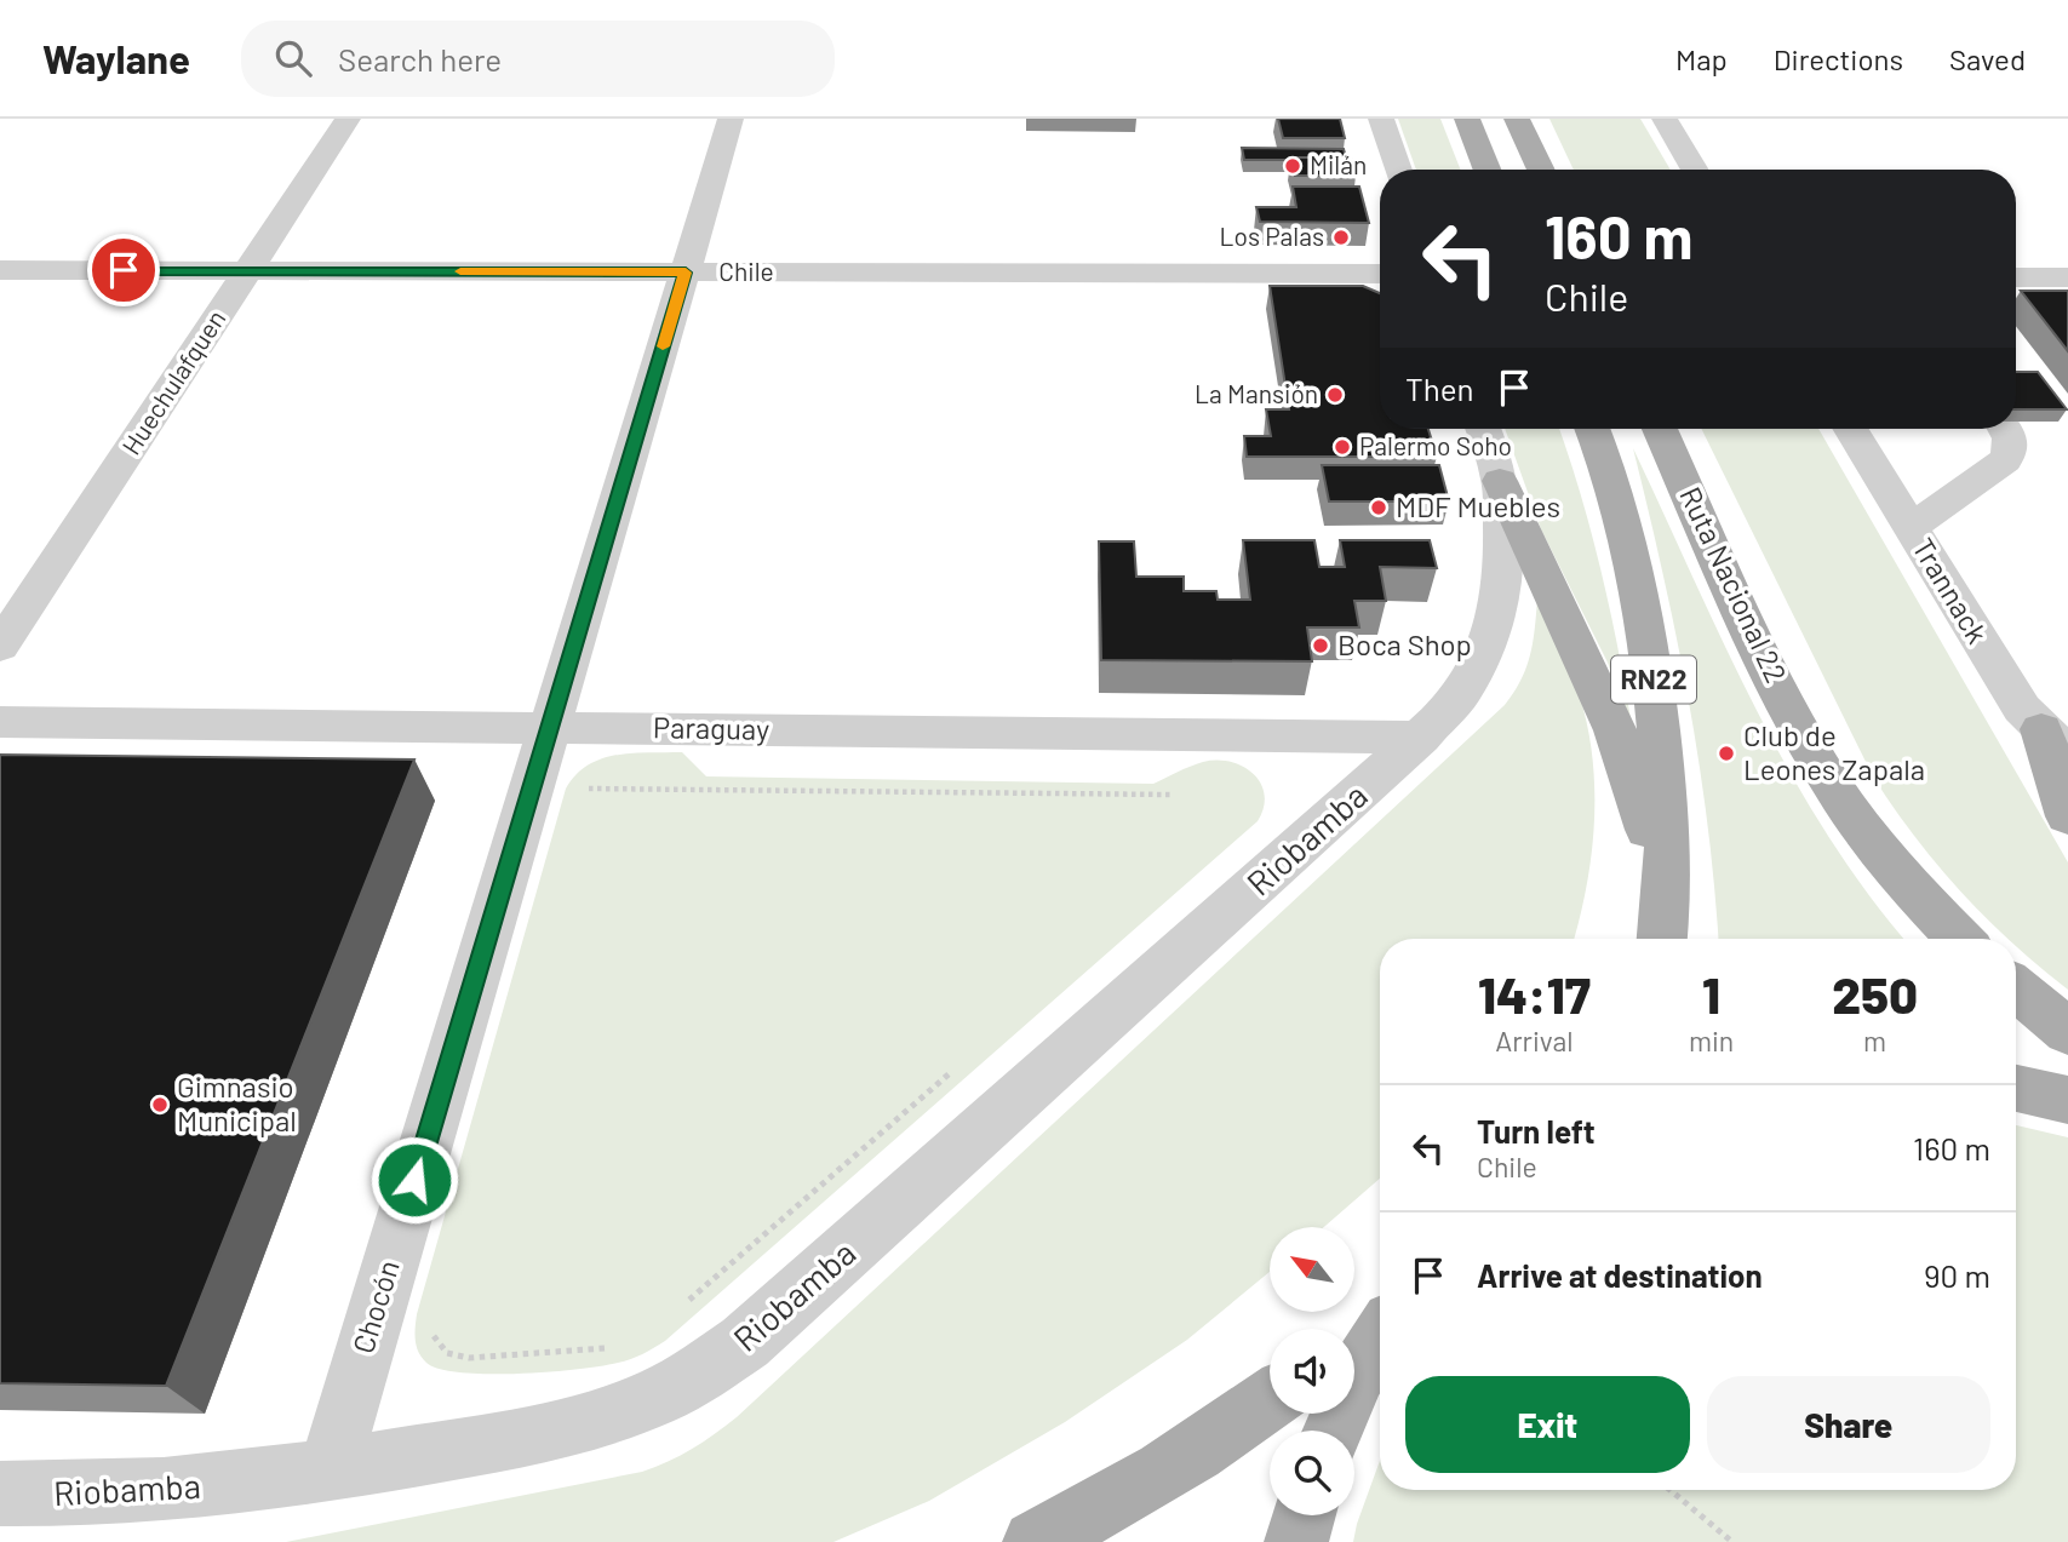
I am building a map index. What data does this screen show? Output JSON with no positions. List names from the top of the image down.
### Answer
{
  "streets": {
    "main road": ["Ruta Nacional 22", "RN22"],
    "street": [
      "Chile",
      "Huechulafquen",
      "Trannack",
      "Paraguay",
      "Riobamba",
      "Chocón"
    ]
  },
  "crossings": [
    ["Chile", "Huechulafquen"],
    ["Chile", "Chocón"],
    ["Paraguay", "Riobamba"],
    ["Paraguay", "Chocón"],
    ["Riobamba", "Chocón"]
  ],
  "places": [
    "Milán",
    "Los Palas",
    "La Mansión",
    "Palermo Soho",
    "MDF Muebles",
    "Boca Shop",
    "Club de Leones Zapala",
    "Gimnasio Municipal"
  ],
  "north": "top left",
  "page": {
    "header": "Waylane",
    "search": "Search here",
    "nav": ["Map", "Directions", "Saved"],
    "turn": ["160 m", "Chile"],
    "then": "Then",
    "eta": [
      "14:17",
      "Arrival",
      "1",
      "min",
      "250",
      "m"
    ],
    "list": [
      {
        "name": "Turn left",
        "note": "Chile",
        "value": "160 m"
      },
      {
        "name": "Arrive at destination",
        "value": "90 m"
      }
    ],
    "buttons": ["Exit", "Share"]
  }
}
